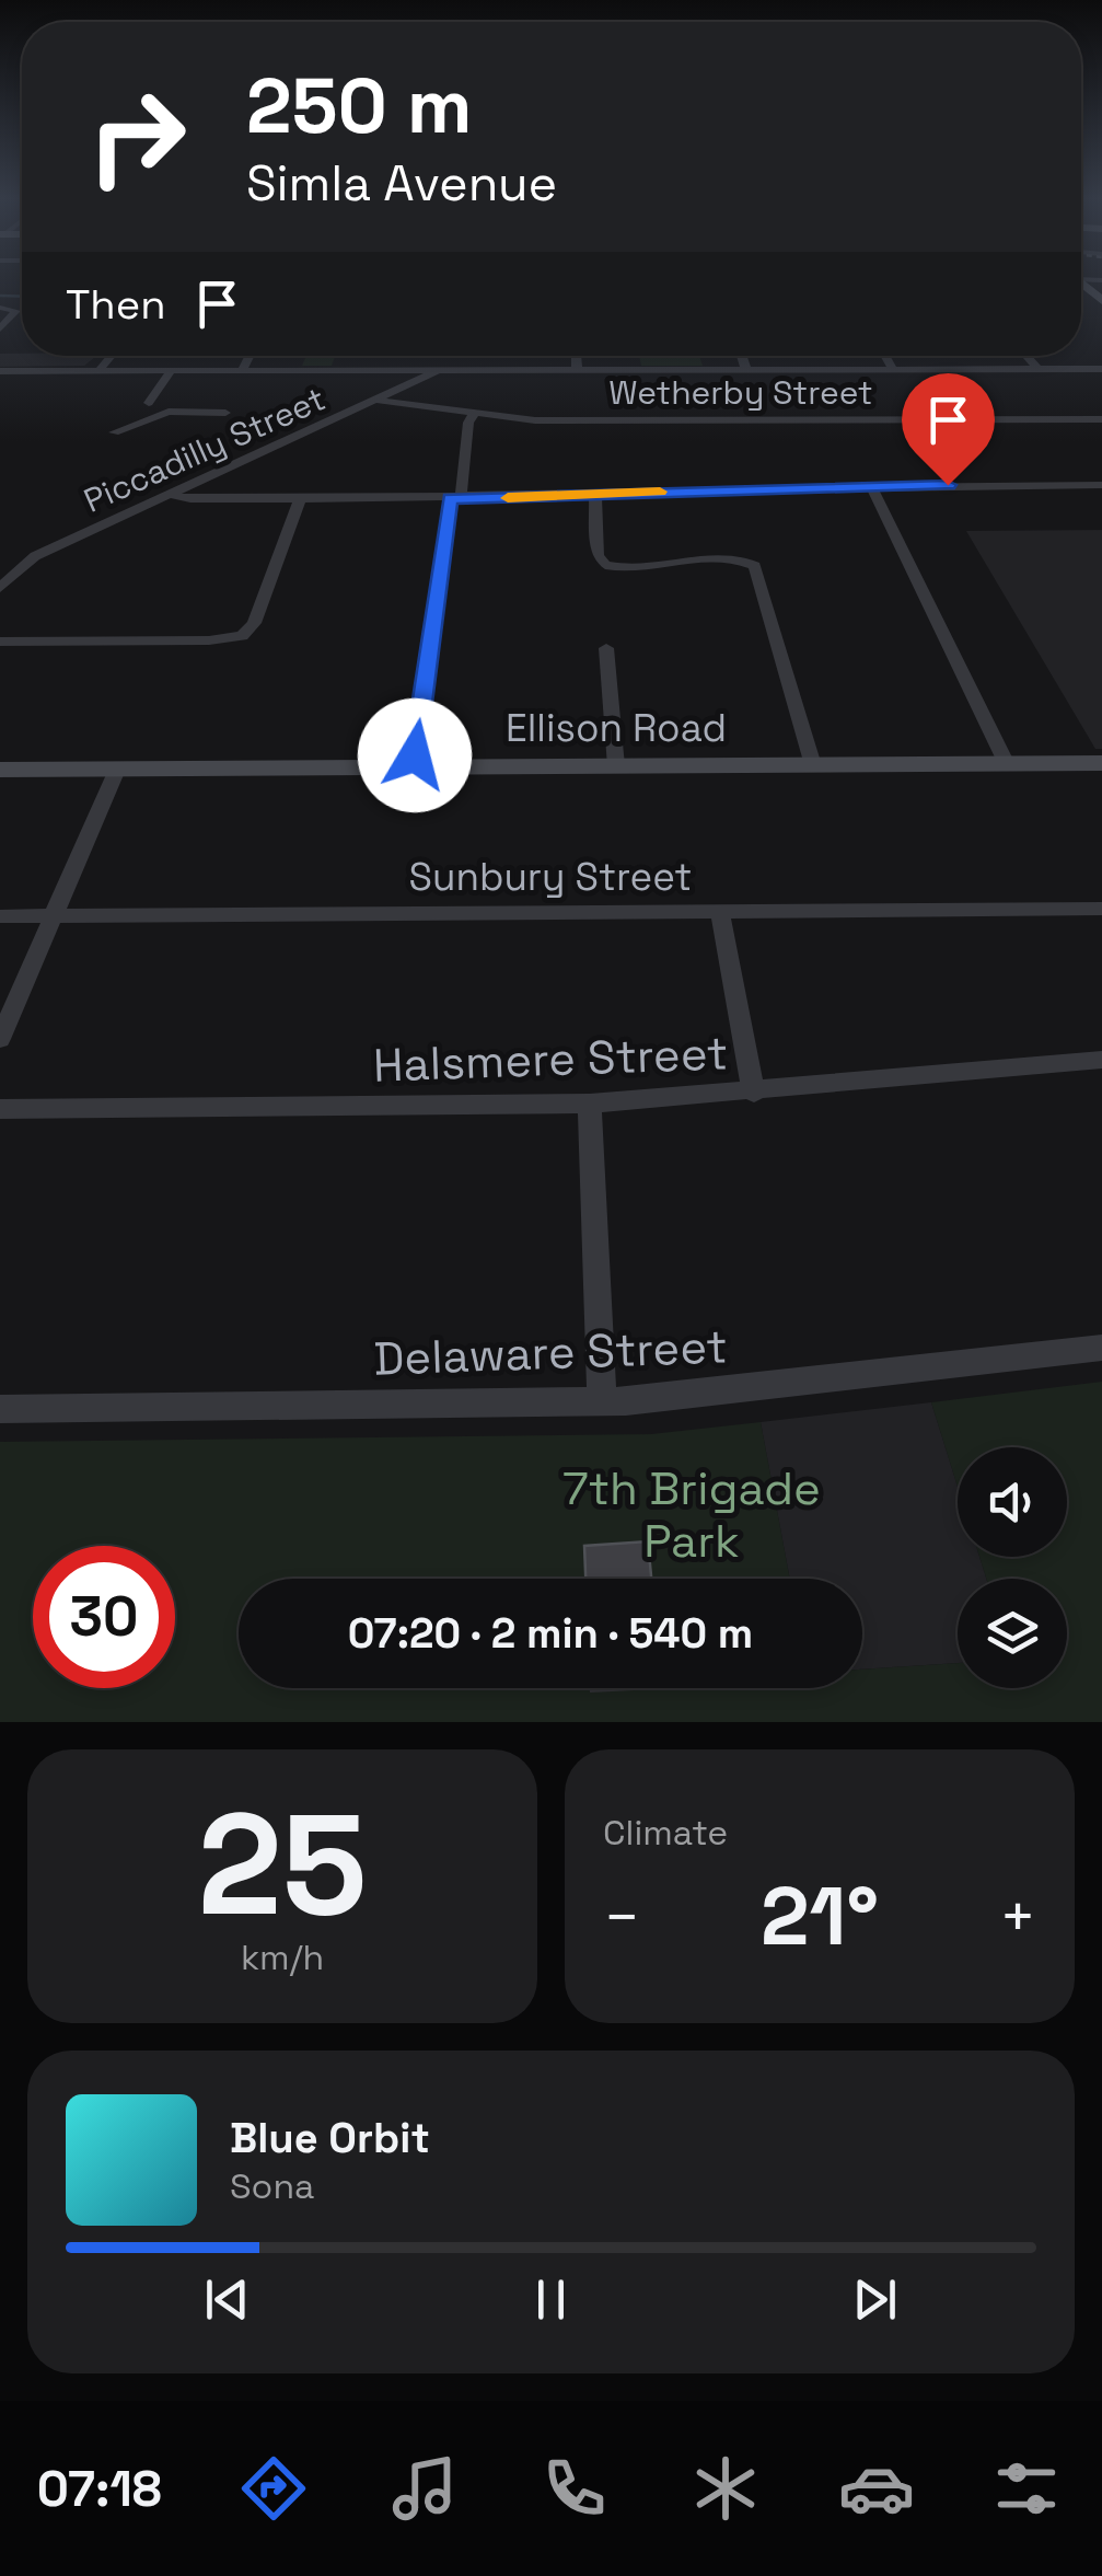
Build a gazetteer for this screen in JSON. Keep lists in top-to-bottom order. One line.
{"streets":{"street":["Wetherby Street","Piccadilly Street","Ellison Road","Sunbury Street","Halsmere Street","Delaware Street"]},"crossings":[["Wetherby Street","Piccadilly Street"]],"parks":["7th Brigade Park"],"page":{"turn":["250 m","Simla Avenue"],"then":"Then","limit":"30","trip":"07:20 · 2 min · 540 m","tile":[["25","km/h"],"Climate"],"heat":["−","21°","+"],"song":["Blue Orbit","Sona"],"tabs":"07:18"}}
